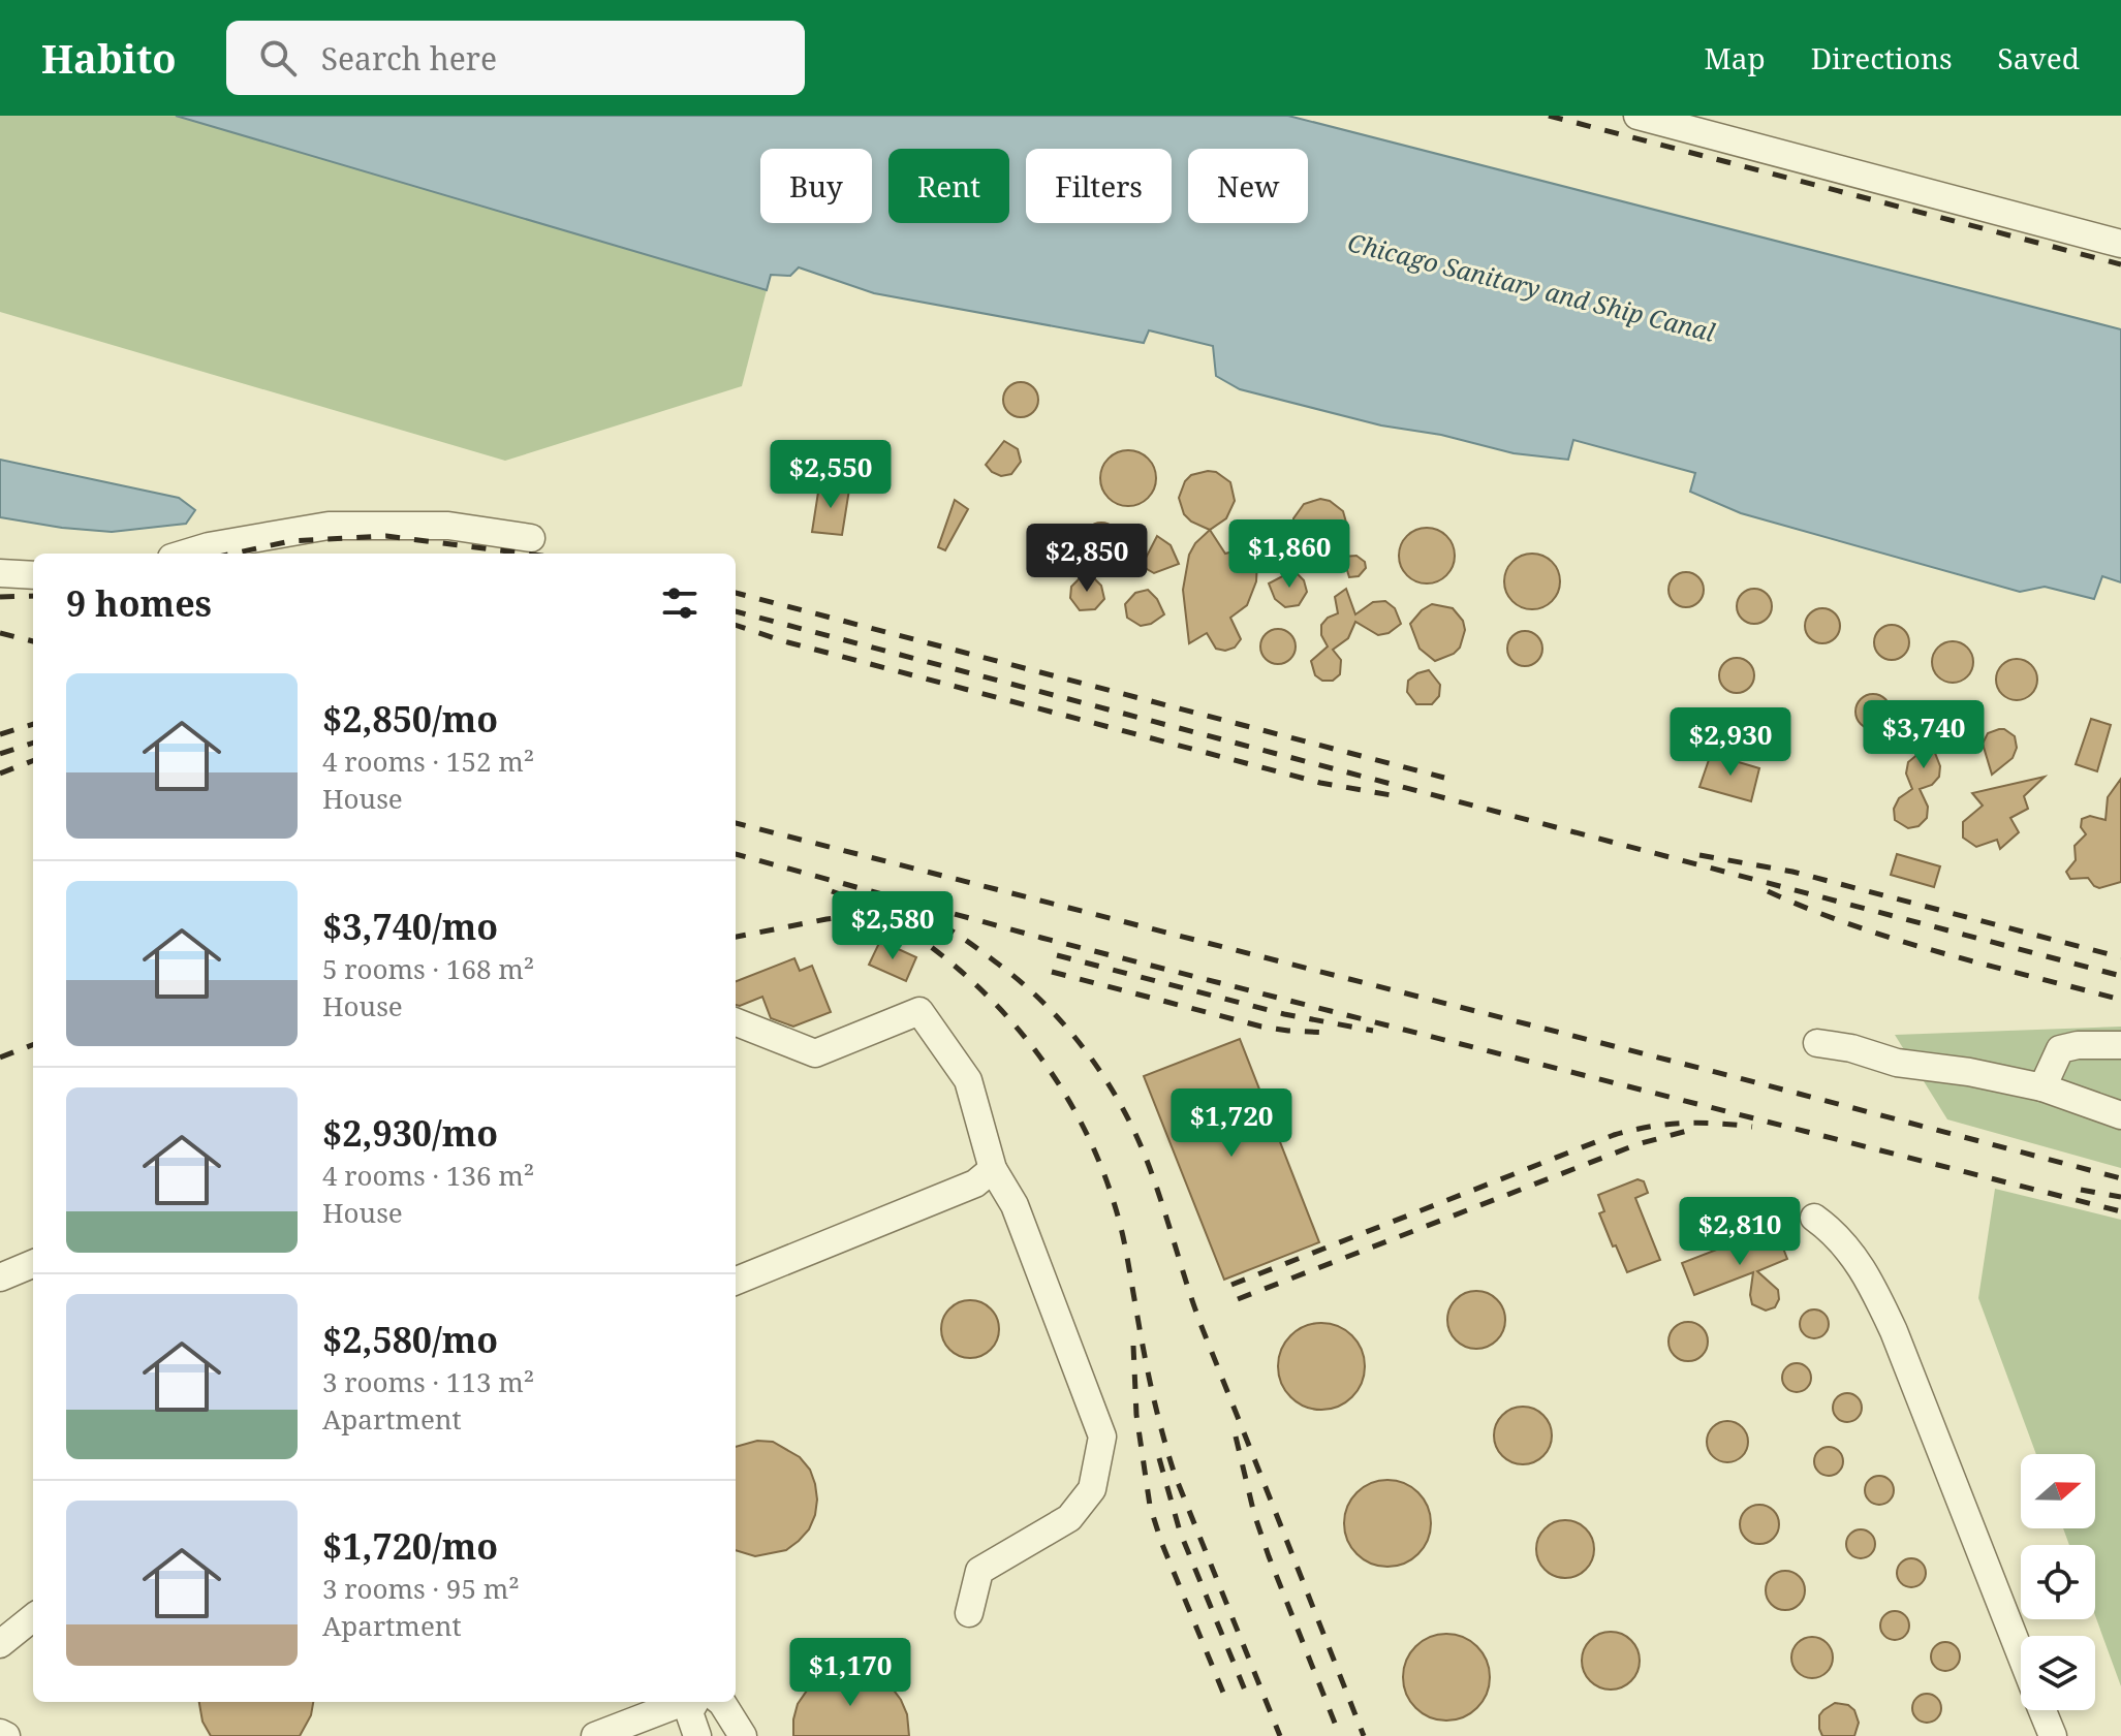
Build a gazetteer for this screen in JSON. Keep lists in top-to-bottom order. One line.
{"water":["Chicago Sanitary and Ship Canal"],"north":"right","page":{"header":"Habito","search":"Search here","nav":["Map","Directions","Saved"],"chip":["Buy","Rent","Filters","New"],"price":["$2,550","$1,860","$2,850","$3,740","$2,930","$2,580","$1,720","$2,810","$1,170"],"heading":"9 homes","list":[{"name":"$2,850/mo","note":"4 rooms · 152 m² · House"},{"name":"$3,740/mo","note":"5 rooms · 168 m² · House"},{"name":"$2,930/mo","note":"4 rooms · 136 m² · House"},{"name":"$2,580/mo","note":"3 rooms · 113 m² · Apartment"},{"name":"$1,720/mo","note":"3 rooms · 95 m² · Apartment"}]}}
